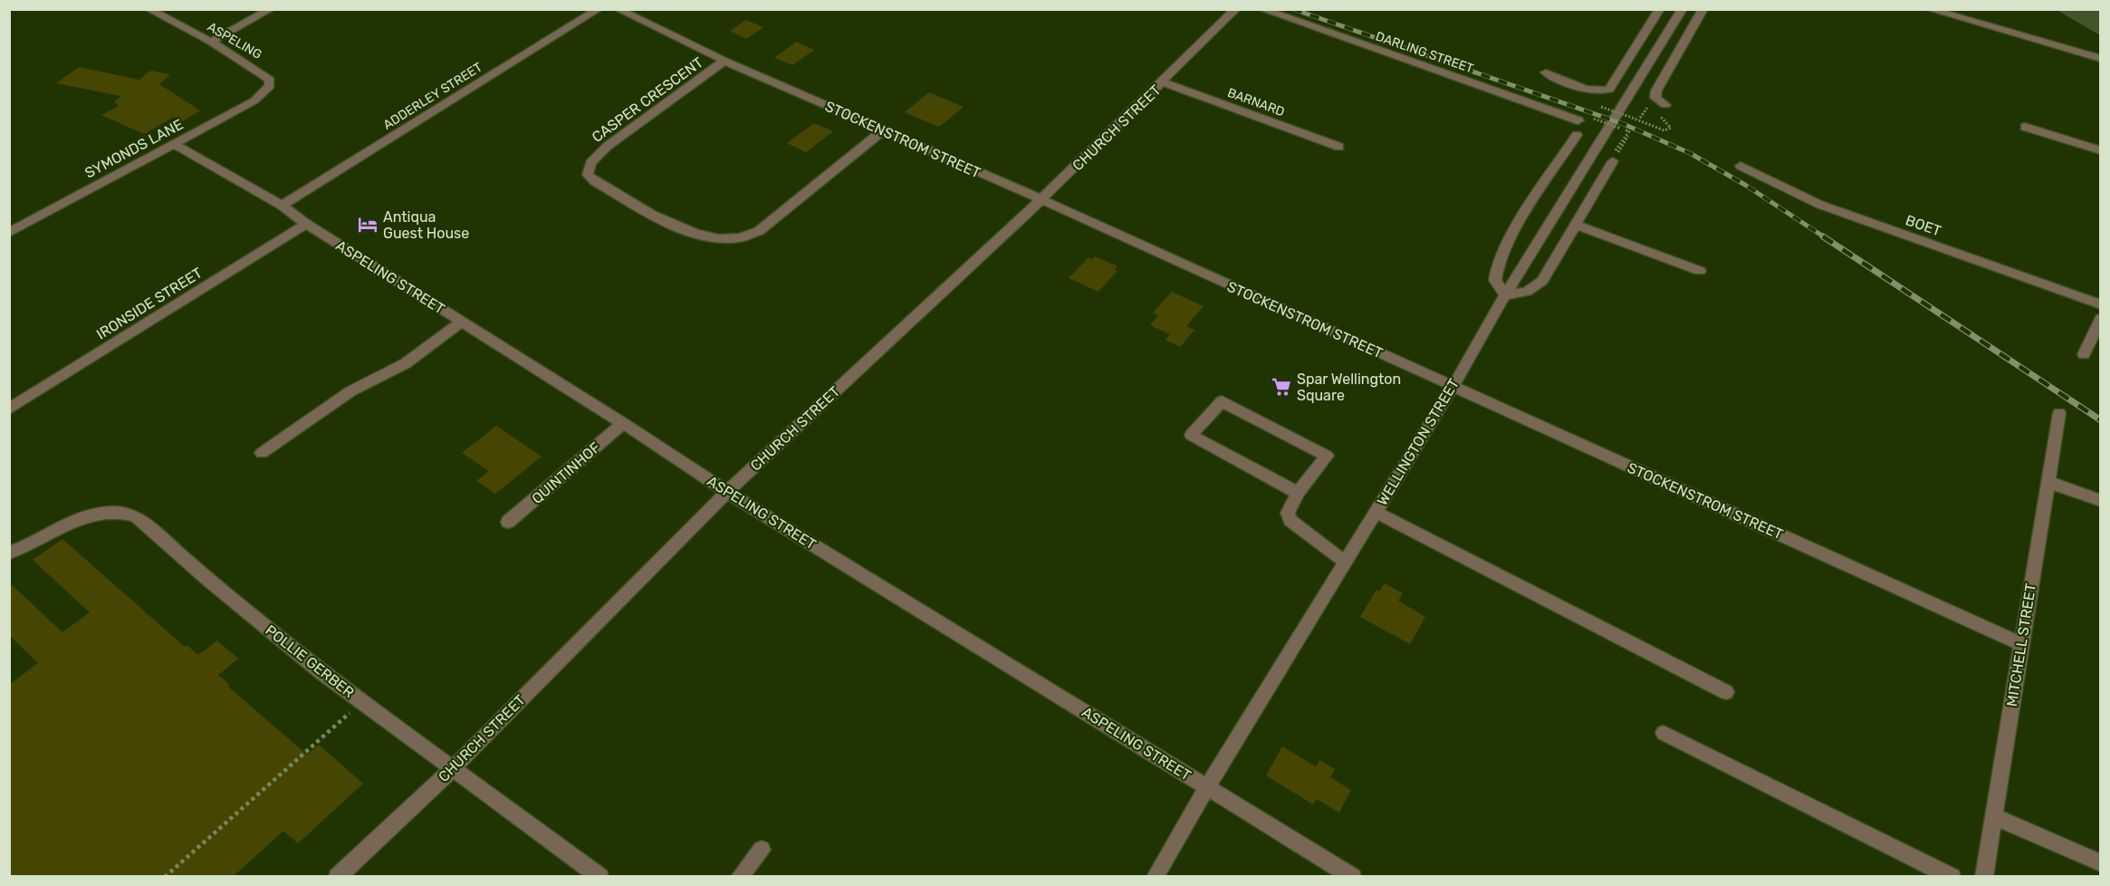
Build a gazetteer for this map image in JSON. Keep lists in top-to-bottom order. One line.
{"streets":{"street":["ASPELING","DARLING STREET","ADDERLEY STREET","CASPER CRESCENT","BARNARD","CHURCH STREET","STOCKENSTROM STREET","SYMONDS LANE","BOET","ASPELING STREET","IRONSIDE STREET","WELLINGTON STREET","QUINTINHOF","MITCHELL STREET","POLLIE GERBER"]},"crossings":[["ASPELING","SYMONDS LANE"],["ADDERLEY STREET","ASPELING STREET"],["CASPER CRESCENT","STOCKENSTROM STREET"],["BARNARD","CHURCH STREET"],["CHURCH STREET","STOCKENSTROM STREET"],["CHURCH STREET","ASPELING STREET"],["CHURCH STREET","POLLIE GERBER"],["STOCKENSTROM STREET","WELLINGTON STREET"],["STOCKENSTROM STREET","MITCHELL STREET"],["SYMONDS LANE","ASPELING STREET"],["ASPELING STREET","IRONSIDE STREET"],["ASPELING STREET","WELLINGTON STREET"],["ASPELING STREET","QUINTINHOF"]],"places":{"hotel":["Antiqua Guest House"],"supermarket":["Spar Wellington Square"]}}
